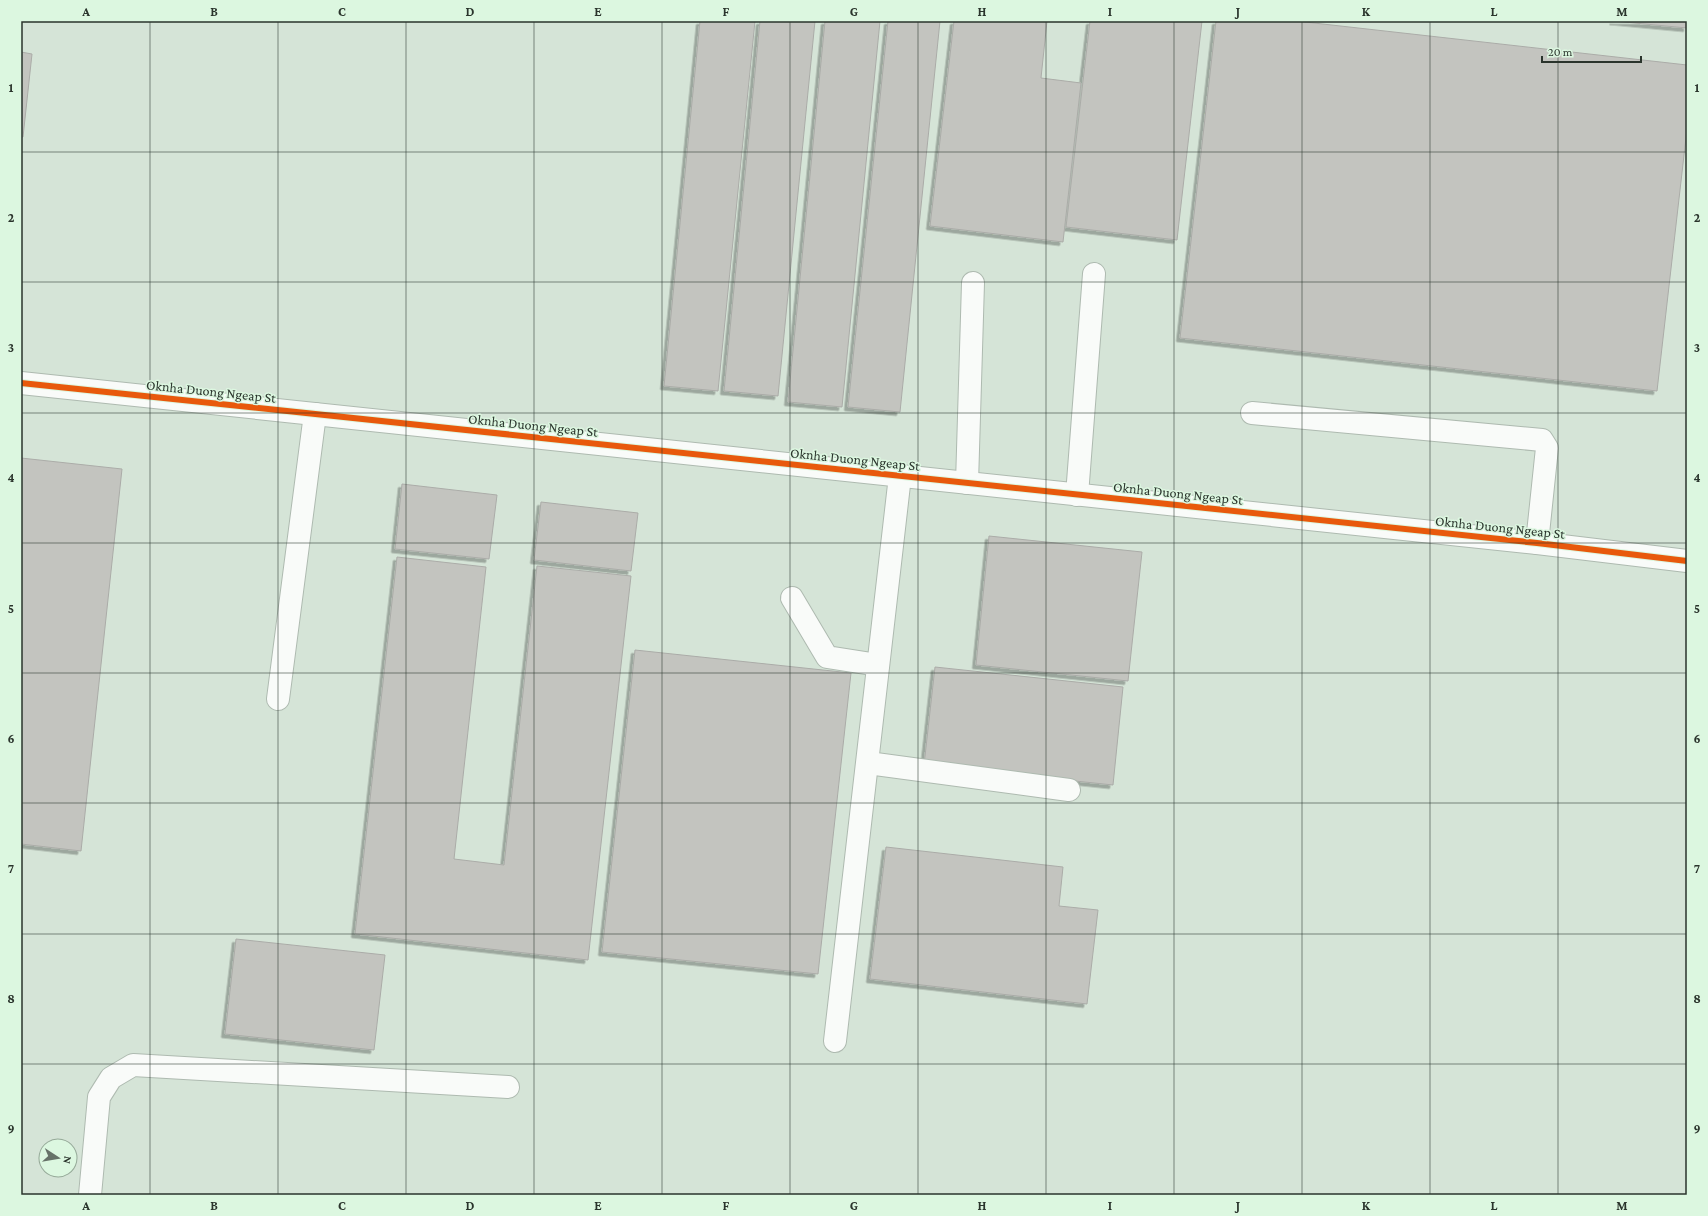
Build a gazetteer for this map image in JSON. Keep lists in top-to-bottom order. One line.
{"streets":{"street":["Oknha Duong Ngeap St"]},"scale_bar":"20 m","north":"right","grid":{"columns":["A","B","C","D","E","F","G","H","I","J","K","L","M"],"rows":["1","2","3","4","5","6","7","8","9"]}}
